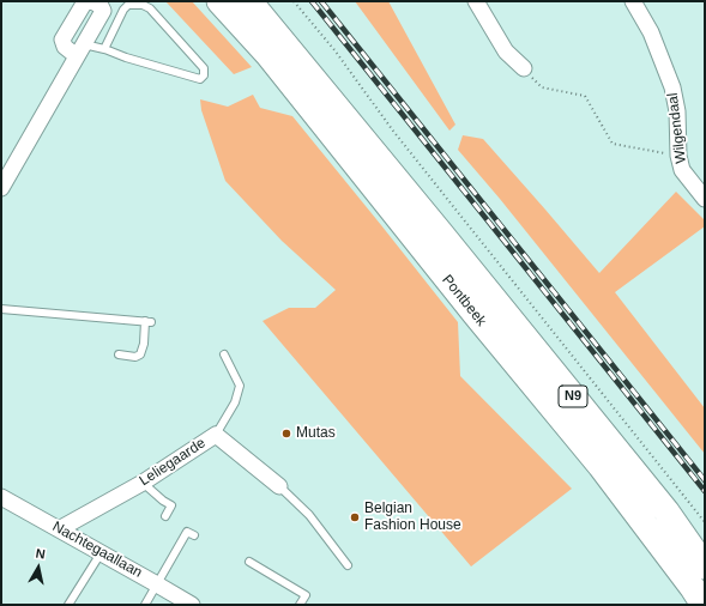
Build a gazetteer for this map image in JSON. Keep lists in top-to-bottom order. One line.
{"streets":{"highway":["Pontbeek","N9"],"street":["Wilgendaal","Leliegaarde","Nachtegaallaan"]},"crossings":[["Leliegaarde","Nachtegaallaan"]],"places":["Mutas","Belgian Fashion House"],"north":"top"}
